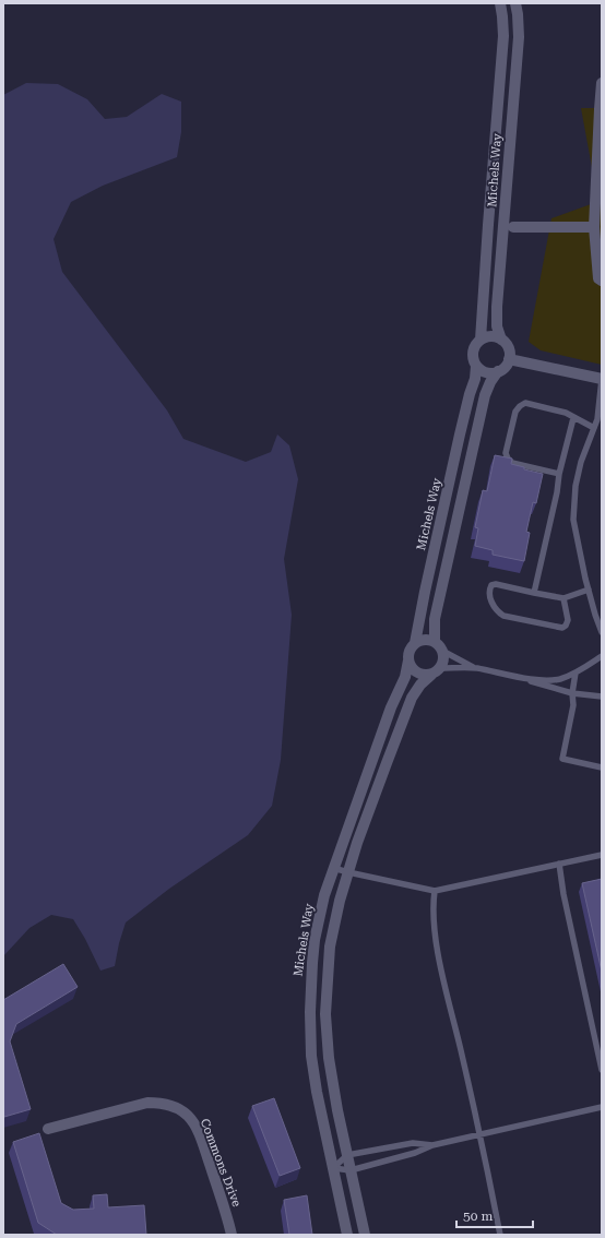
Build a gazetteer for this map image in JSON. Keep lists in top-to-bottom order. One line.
{"streets":{"street":["Michels Way","Commons Drive"]},"scale_bar":"50 m"}
